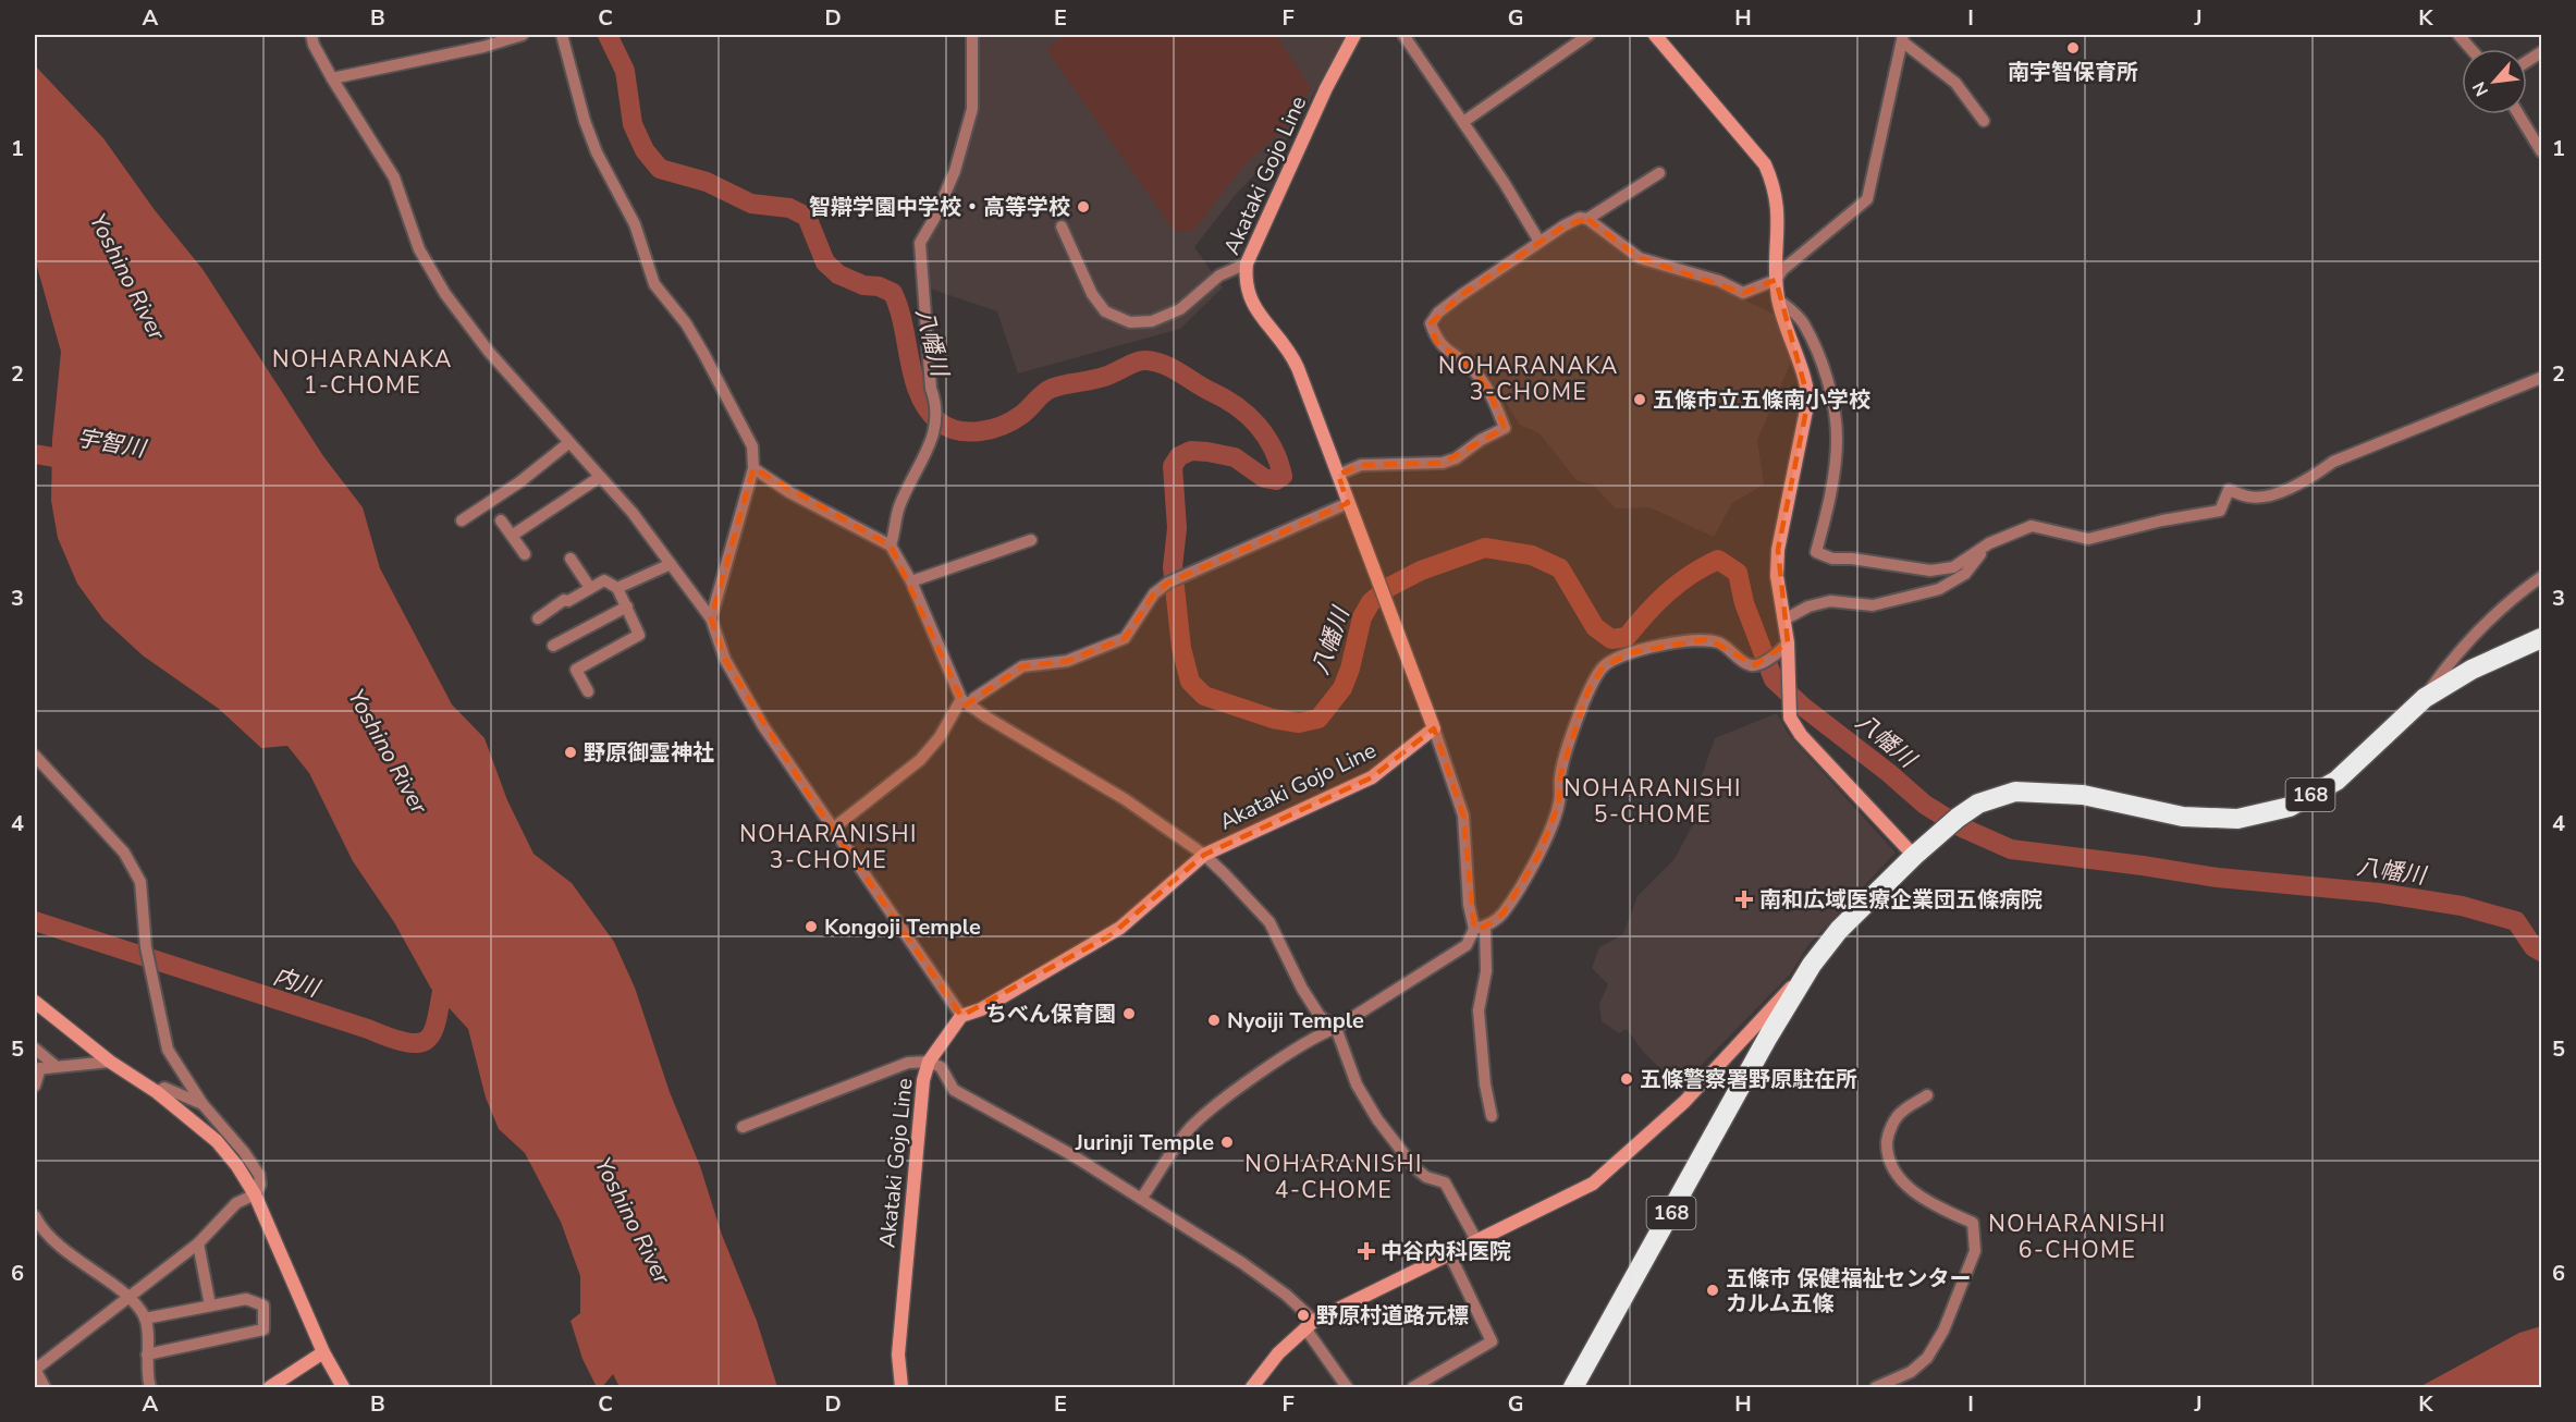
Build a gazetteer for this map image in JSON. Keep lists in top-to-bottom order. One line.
{"streets":{"highway":["168"],"street":["Akataki Gojo Line"]},"districts":["NOHARANAKA 1-CHOME","NOHARANAKA 3-CHOME","NOHARANISHI 5-CHOME","NOHARANISHI 3-CHOME","NOHARANISHI 4-CHOME","NOHARANISHI 6-CHOME"],"water":["Yoshino River","八幡川","宇智川","内川"],"places":{"other":["南宇智保育所","智辯学園中学校・高等学校","五條市立五條南小学校","野原御霊神社","Kongoji Temple","ちべん保育園","Nyoiji Temple","五條警察署野原駐在所","Jurinji Temple","五條市 保健福祉センター カルム五條","野原村道路元標"],"health":["南和広域医療企業団五條病院","中谷内科医院"]},"north":"bottom left","grid":{"columns":["A","B","C","D","E","F","G","H","I","J","K"],"rows":["1","2","3","4","5","6"]}}
